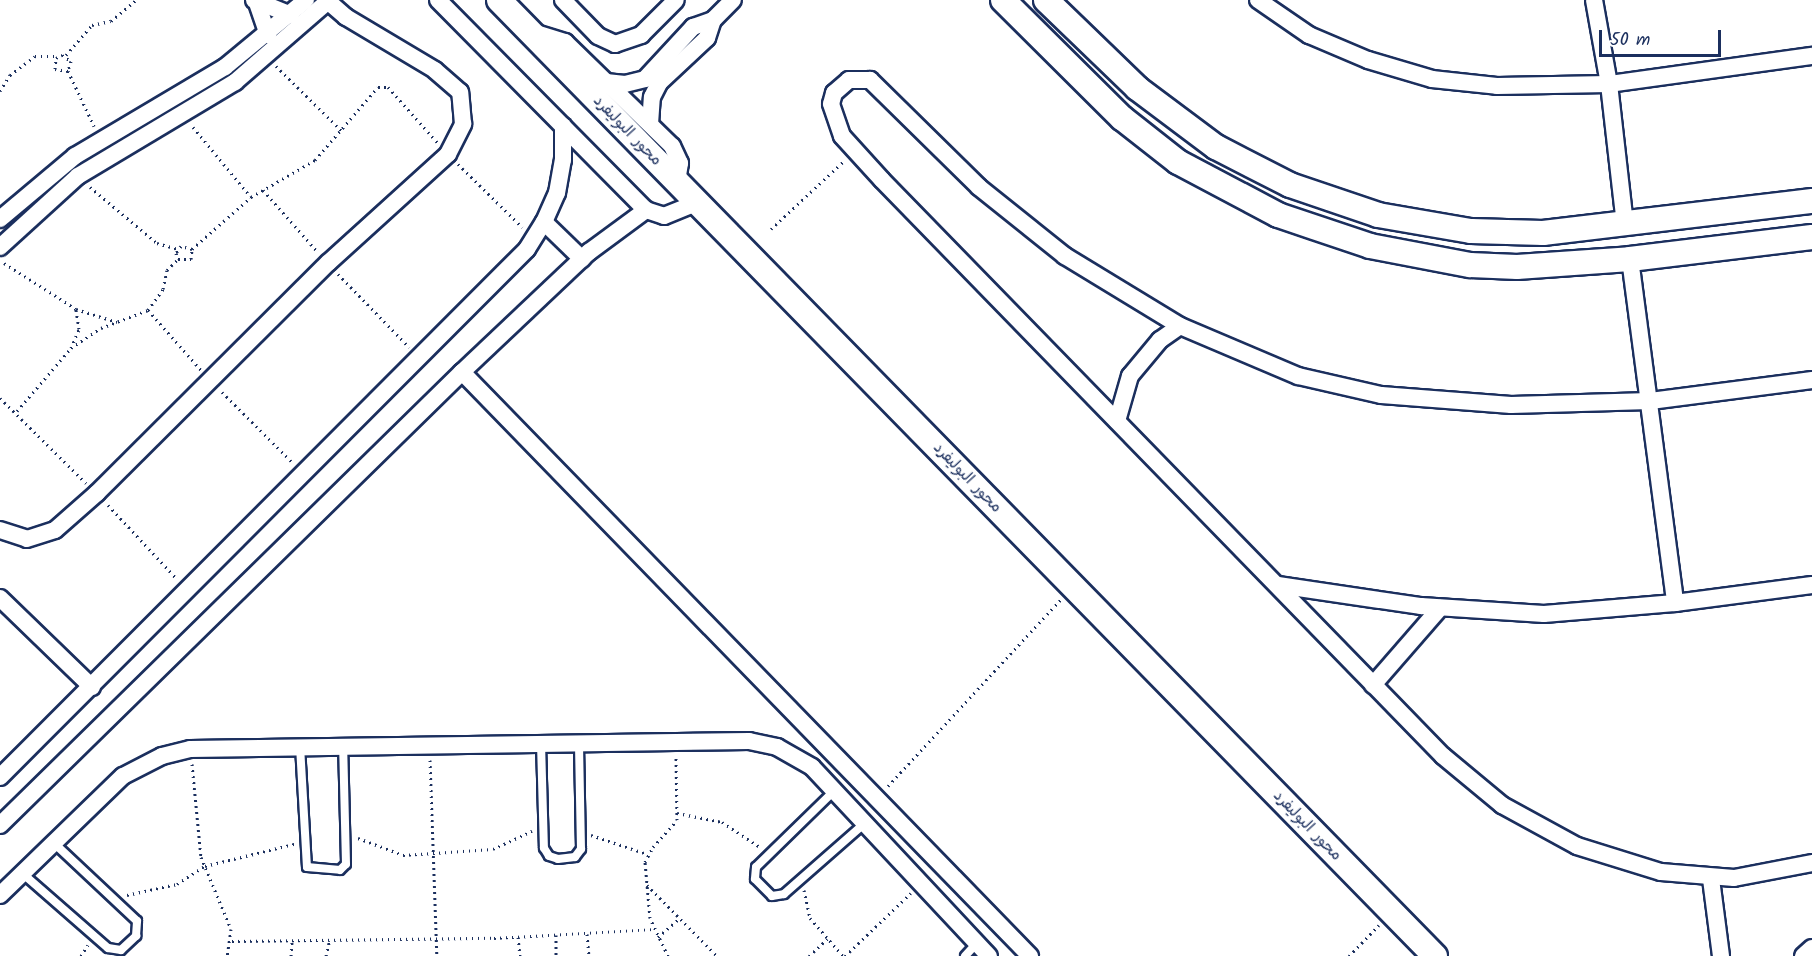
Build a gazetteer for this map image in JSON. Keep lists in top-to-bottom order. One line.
{"streets":{"street":["محور البوليفرد"]},"scale_bar":"50 m"}
